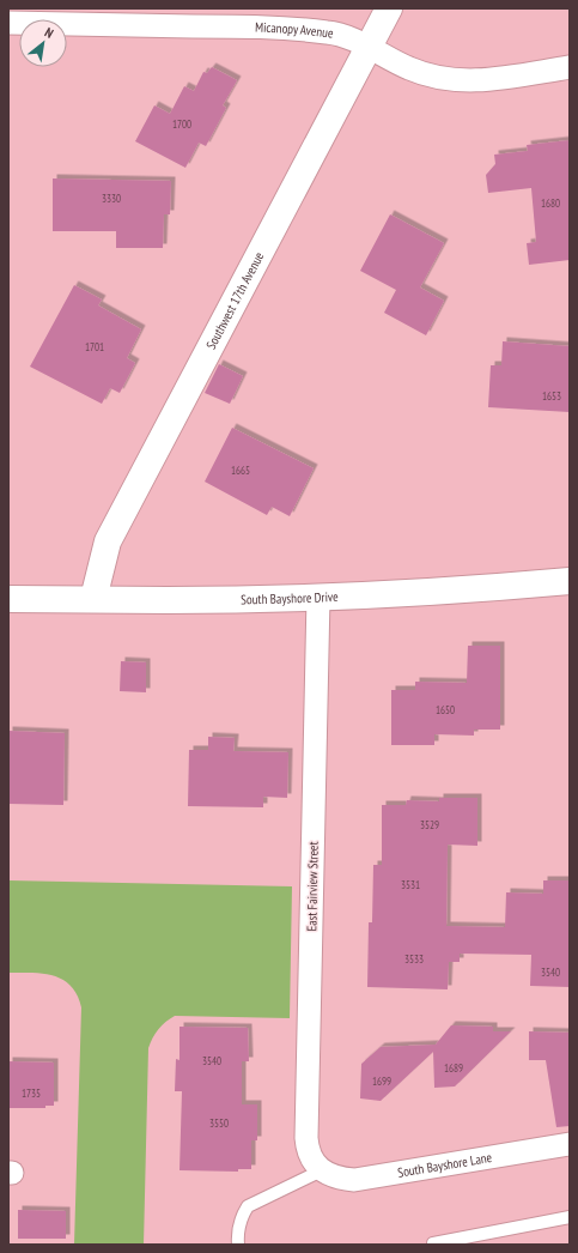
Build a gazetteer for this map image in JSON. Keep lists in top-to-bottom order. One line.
{"streets":{"main road":["Southwest 17th Avenue","South Bayshore Drive"],"street":["Micanopy Avenue","East Fairview Street","South Bayshore Lane"]},"crossings":[["Micanopy Avenue","Southwest 17th Avenue"],["Southwest 17th Avenue","South Bayshore Drive"],["South Bayshore Drive","East Fairview Street"],["East Fairview Street","South Bayshore Lane"]],"house_numbers":["1700","3330","1680","1701","1653","1665","1650","3529","3531","3533","3540","3540","1689","1699","1735","3550"],"north":"top right"}
